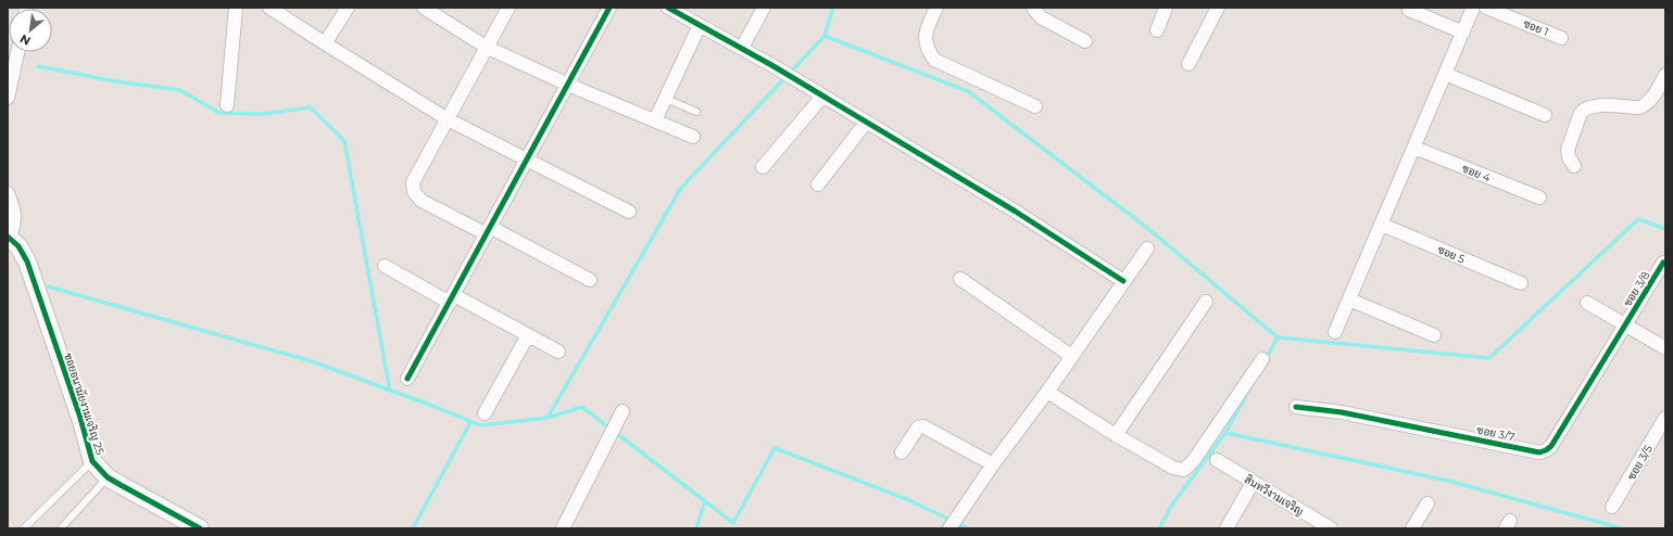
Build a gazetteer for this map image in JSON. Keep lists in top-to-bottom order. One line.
{"streets":{"street":["ซอย 1","ซอย 4","ซอย 5","ซอย 3/8","ซอยอนามัยงามเจริญ 25","ซอย 3/7","ซอย 3/5","สินทวีงามเจริญ"]},"crossings":[["ซอย 3/8","ซอย 3/7"]],"north":"bottom left"}
